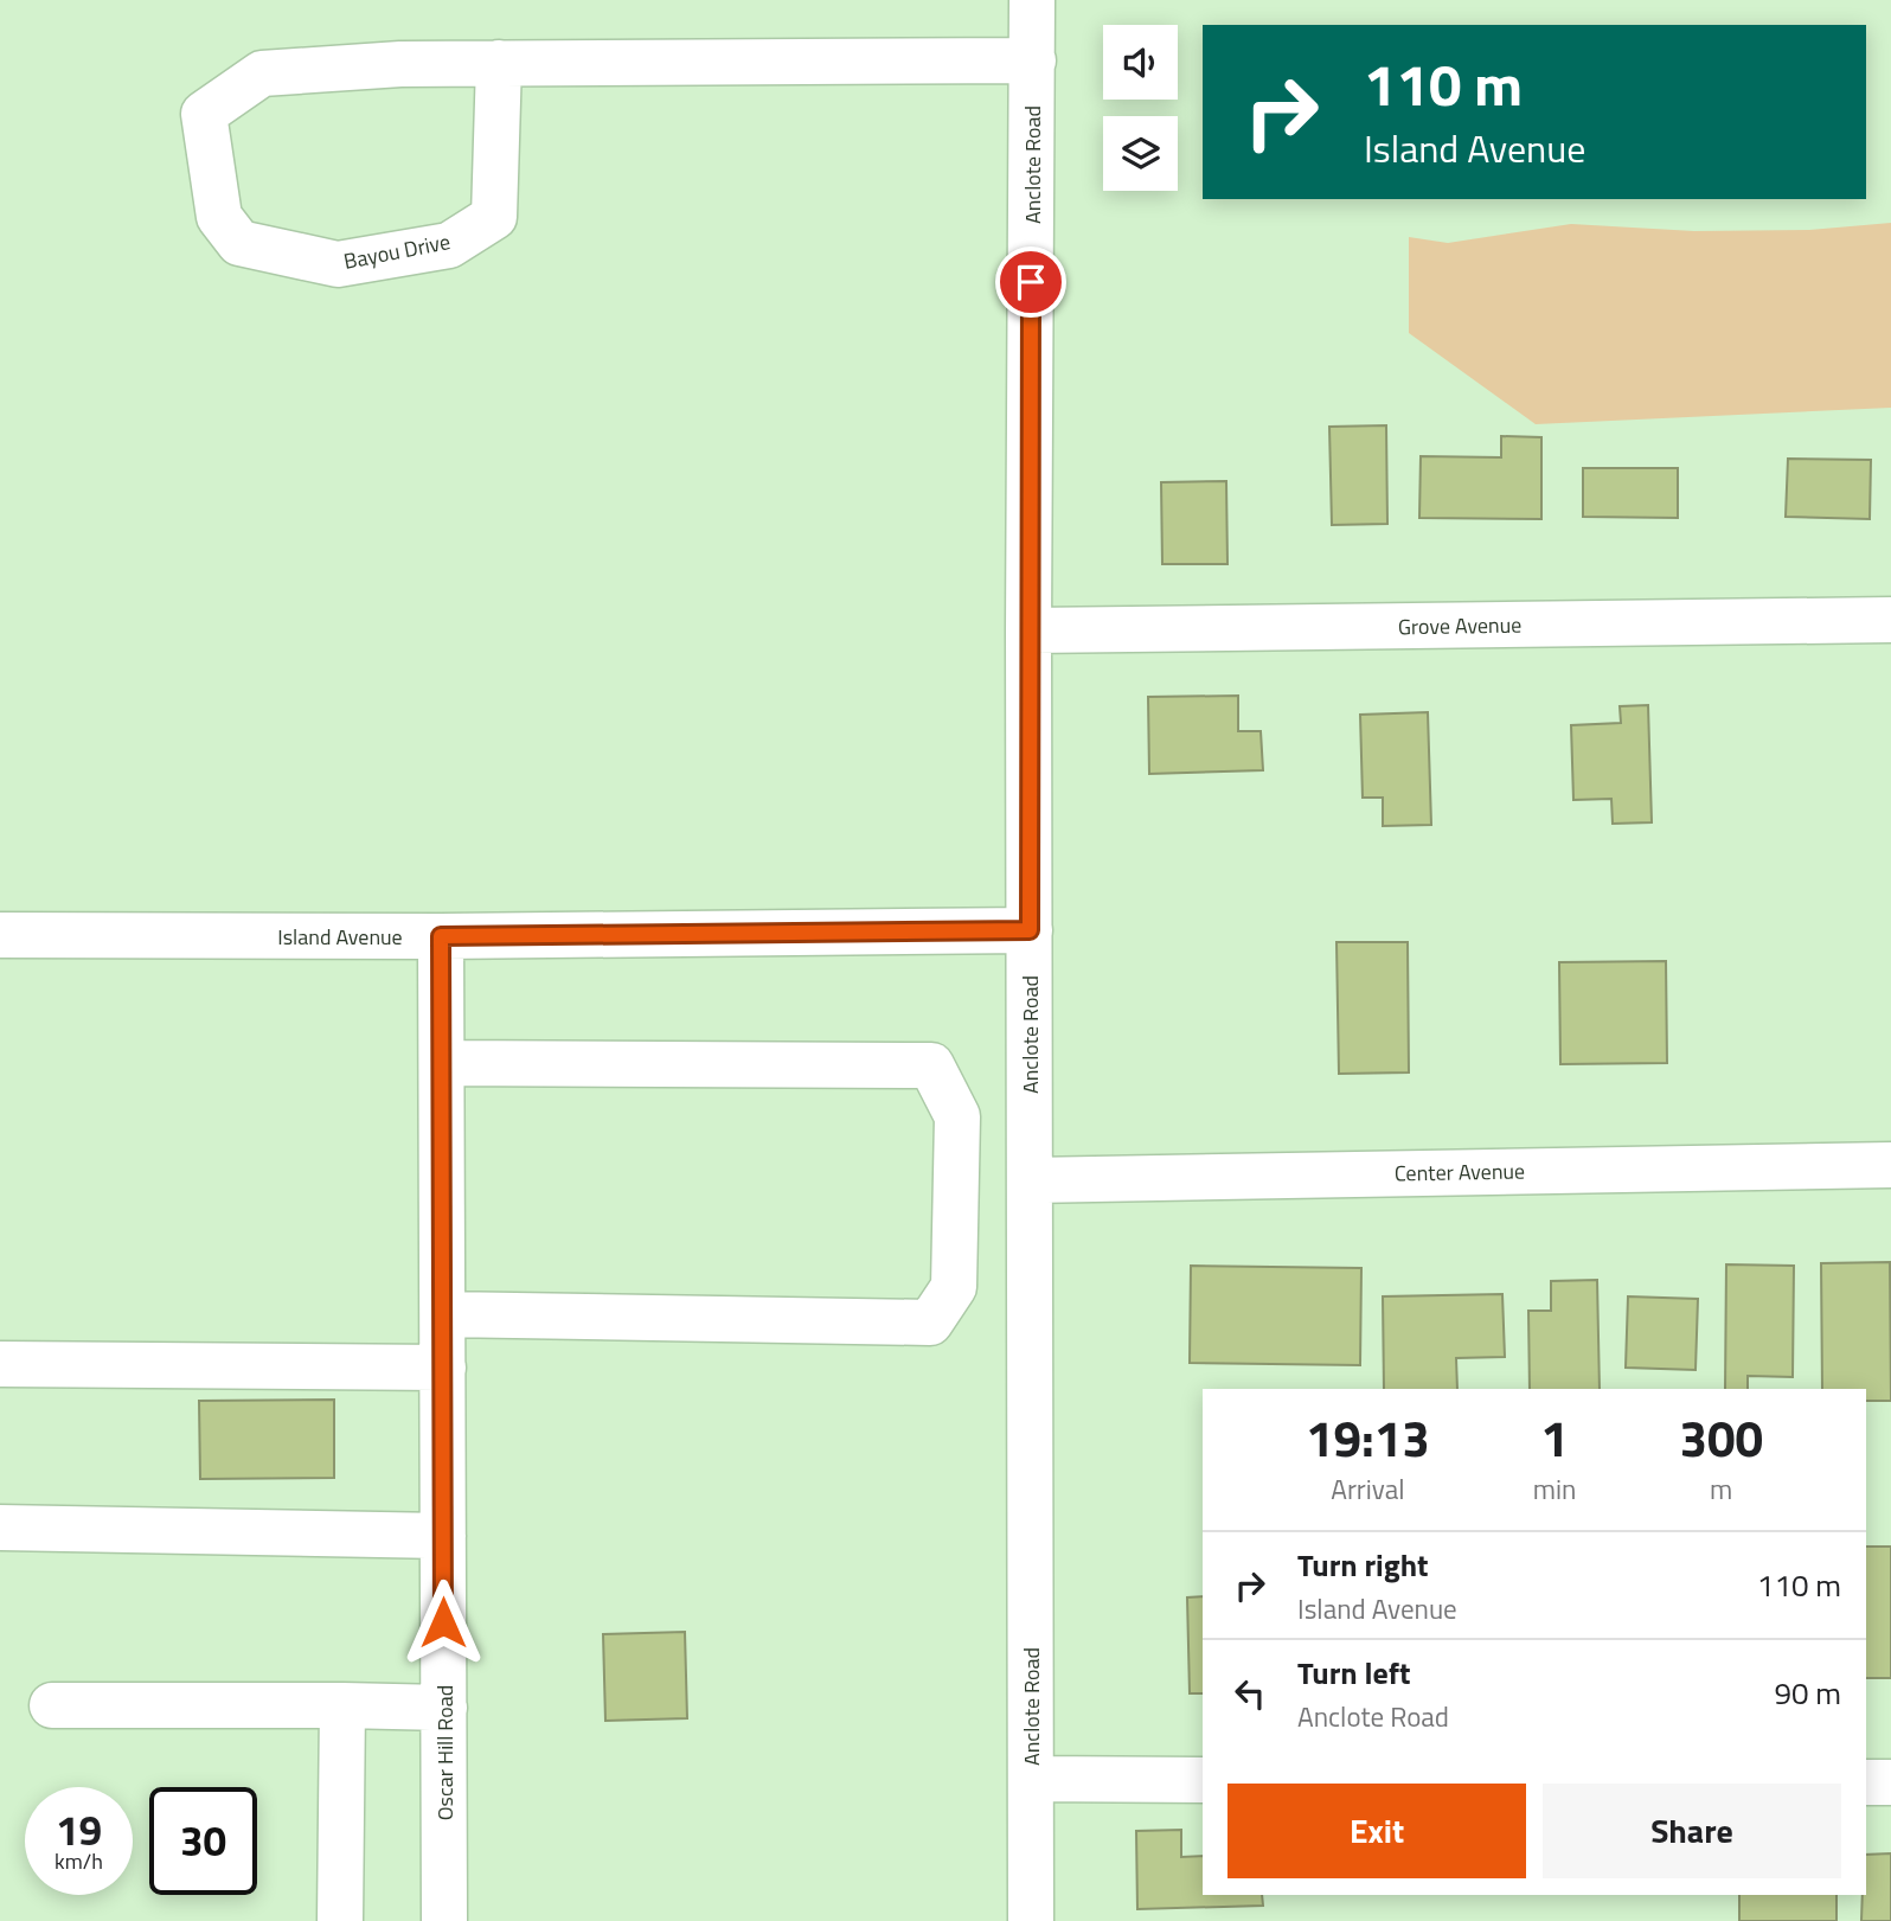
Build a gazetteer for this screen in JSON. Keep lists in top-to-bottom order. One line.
{"streets":{"street":["Anclote Road","Bayou Drive","Grove Avenue","Island Avenue","Center Avenue","Oscar Hill Road"]},"crossings":[["Anclote Road","Bayou Drive"],["Anclote Road","Grove Avenue"],["Anclote Road","Island Avenue"],["Anclote Road","Center Avenue"],["Island Avenue","Oscar Hill Road"]],"page":{"turn":["110 m","Island Avenue"],"eta":["19:13","Arrival","1","min","300","m"],"list":[{"name":"Turn right","note":"Island Avenue","value":"110 m"},{"name":"Turn left","note":"Anclote Road","value":"90 m"}],"buttons":["Exit","Share"],"speed":"19 km/h","limit":"30"}}
